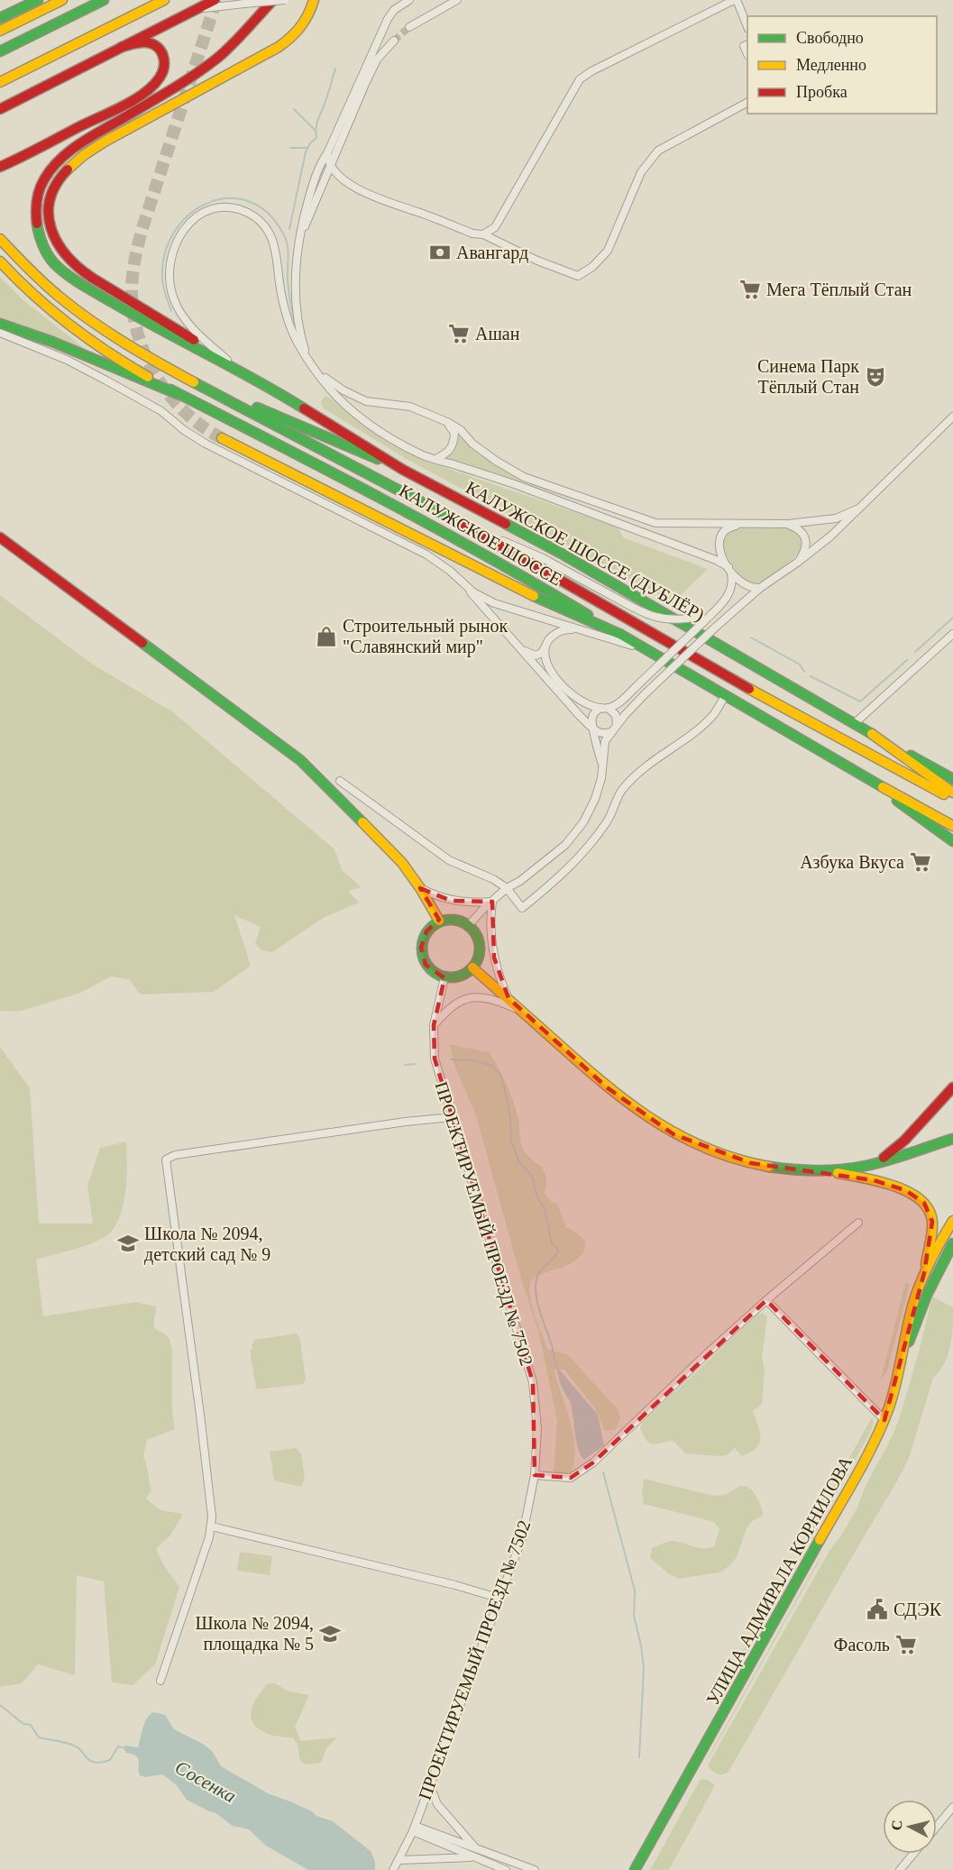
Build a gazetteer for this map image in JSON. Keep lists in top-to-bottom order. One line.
{"streets":{"main road":["КАЛУЖСКОЕ ШОССЕ","КАЛУЖСКОЕ ШОССЕ (ДУБЛЁР)","УЛИЦА АДМИРАЛА КОРНИЛОВА"],"street":["ПРОЕКТИРУЕМЫЙ ПРОЕЗД № 7502"]},"crossings":[["КАЛУЖСКОЕ ШОССЕ","КАЛУЖСКОЕ ШОССЕ (ДУБЛЁР)"]],"water":["Сосенка"],"places":{"bank":["Авангард"],"supermarket":["Мега Тёплый Cтан","Ашан","Азбука Вкуса","Фасоль"],"theatre":["Синема Парк Тёплый Стан"],"shop":["Строительный рынок \"Славянский мир\""],"school or university":["Школа № 2094, детский сад № 9","Школа № 2094, площадка № 5"],"public building":["СДЭК"]},"legend":["Свободно","Медленно","Пробка"],"north":"left"}
